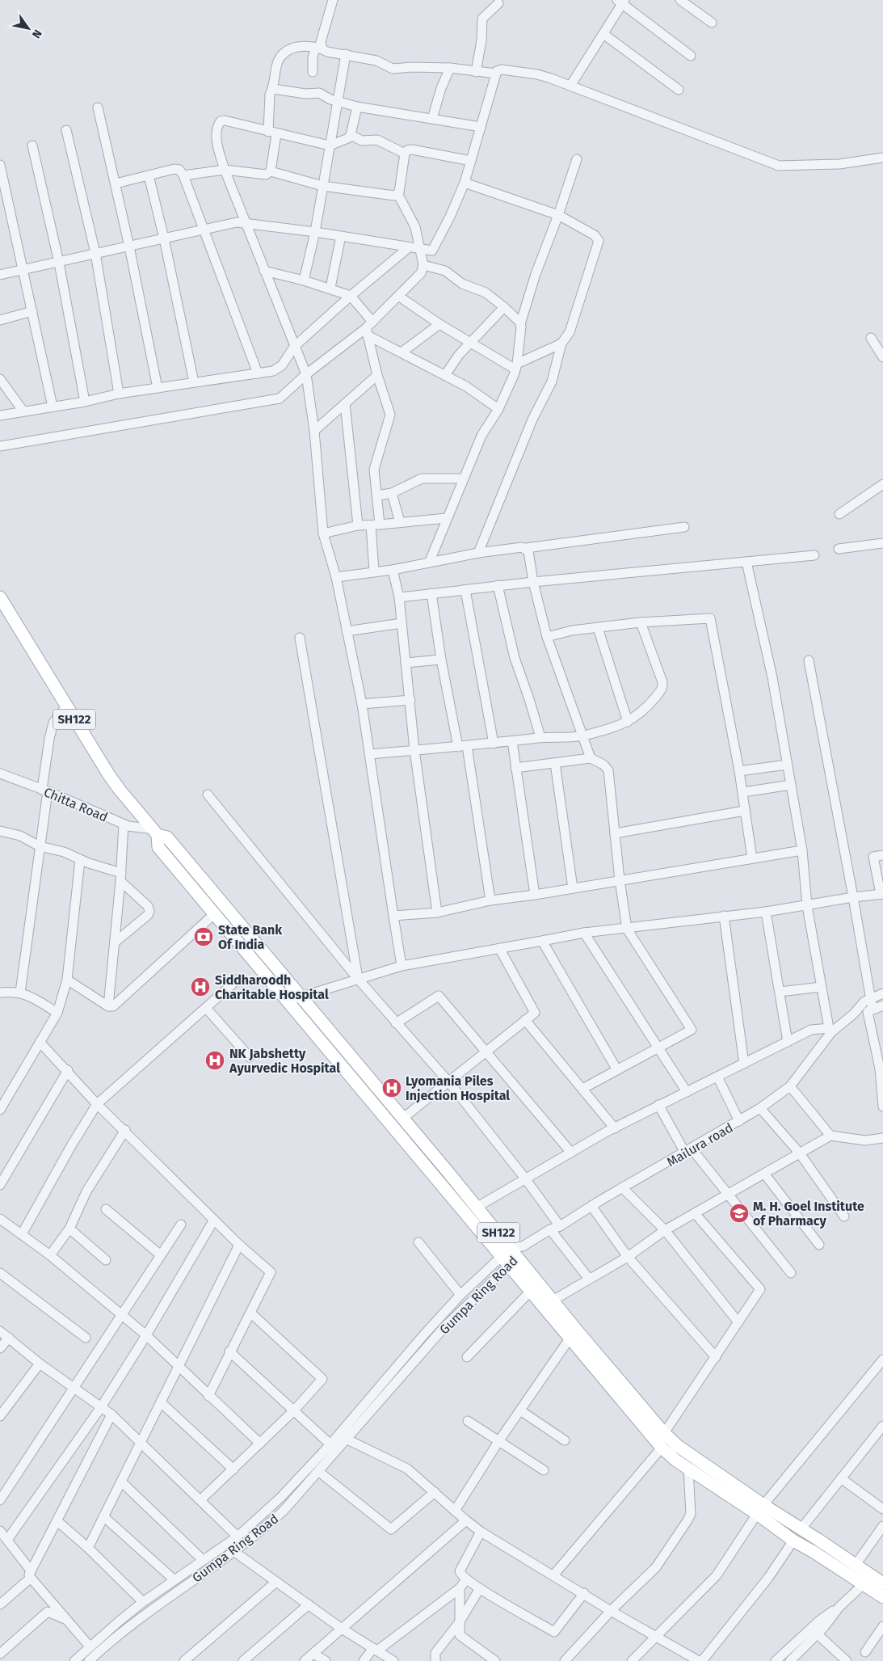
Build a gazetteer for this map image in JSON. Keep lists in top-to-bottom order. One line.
{"streets":{"main road":["SH122"],"street":["Chitta Road","Mailura road","Gumpa Ring Road"]},"crossings":[["SH122","Chitta Road"],["SH122","Mailura road"],["SH122","Gumpa Ring Road"],["Mailura road","Gumpa Ring Road"]],"places":{"bank":["State Bank Of India"],"hospital":["Siddharoodh Charitable Hospital","NK Jabshetty Ayurvedic Hospital","Lyomania Piles Injection Hospital"],"school or university":["M. H. Goel Institute of Pharmacy"]},"north":"bottom right"}
